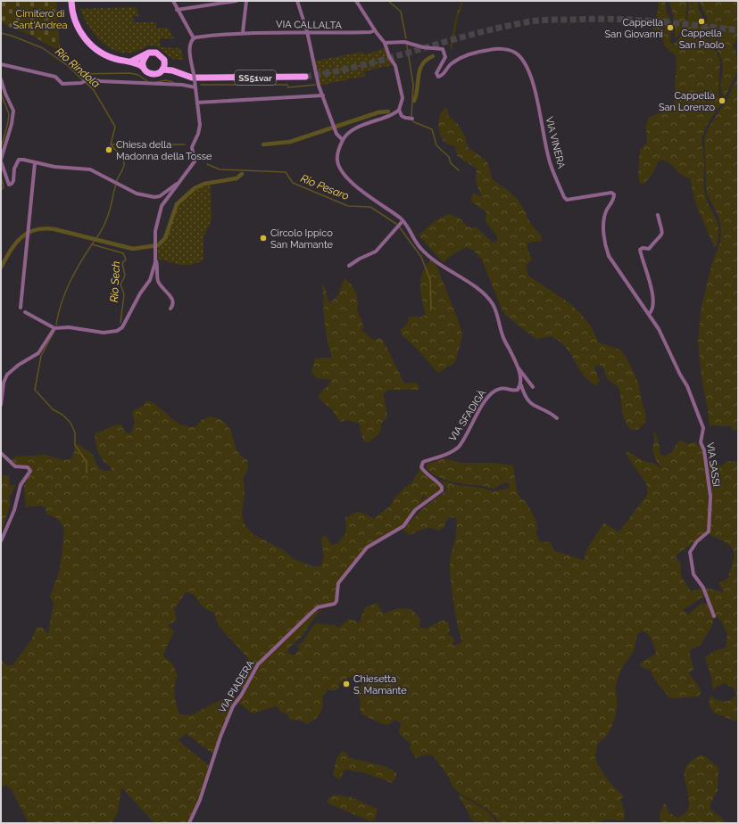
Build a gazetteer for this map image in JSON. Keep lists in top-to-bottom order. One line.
{"streets":{"main road":["SS51var"],"street":["VIA CALLALTA","VIA VINERA","VIA SFADIGÀ","VIA SASSI","VIA PIADERA"]},"crossings":[["VIA VINERA","VIA SASSI"],["VIA SFADIGÀ","VIA PIADERA"]],"water":["Rio Rindola","Rio Pesaro","Rio Sech"],"parks":["Cimitero di Sant'Andrea"],"places":["Cappella San Paolo","Cappella San Giovanni","Cappella San Lorenzo","Chiesa della Madonna della Tosse","Circolo Ippico San Mamante","Chiesetta S. Mamante"]}
